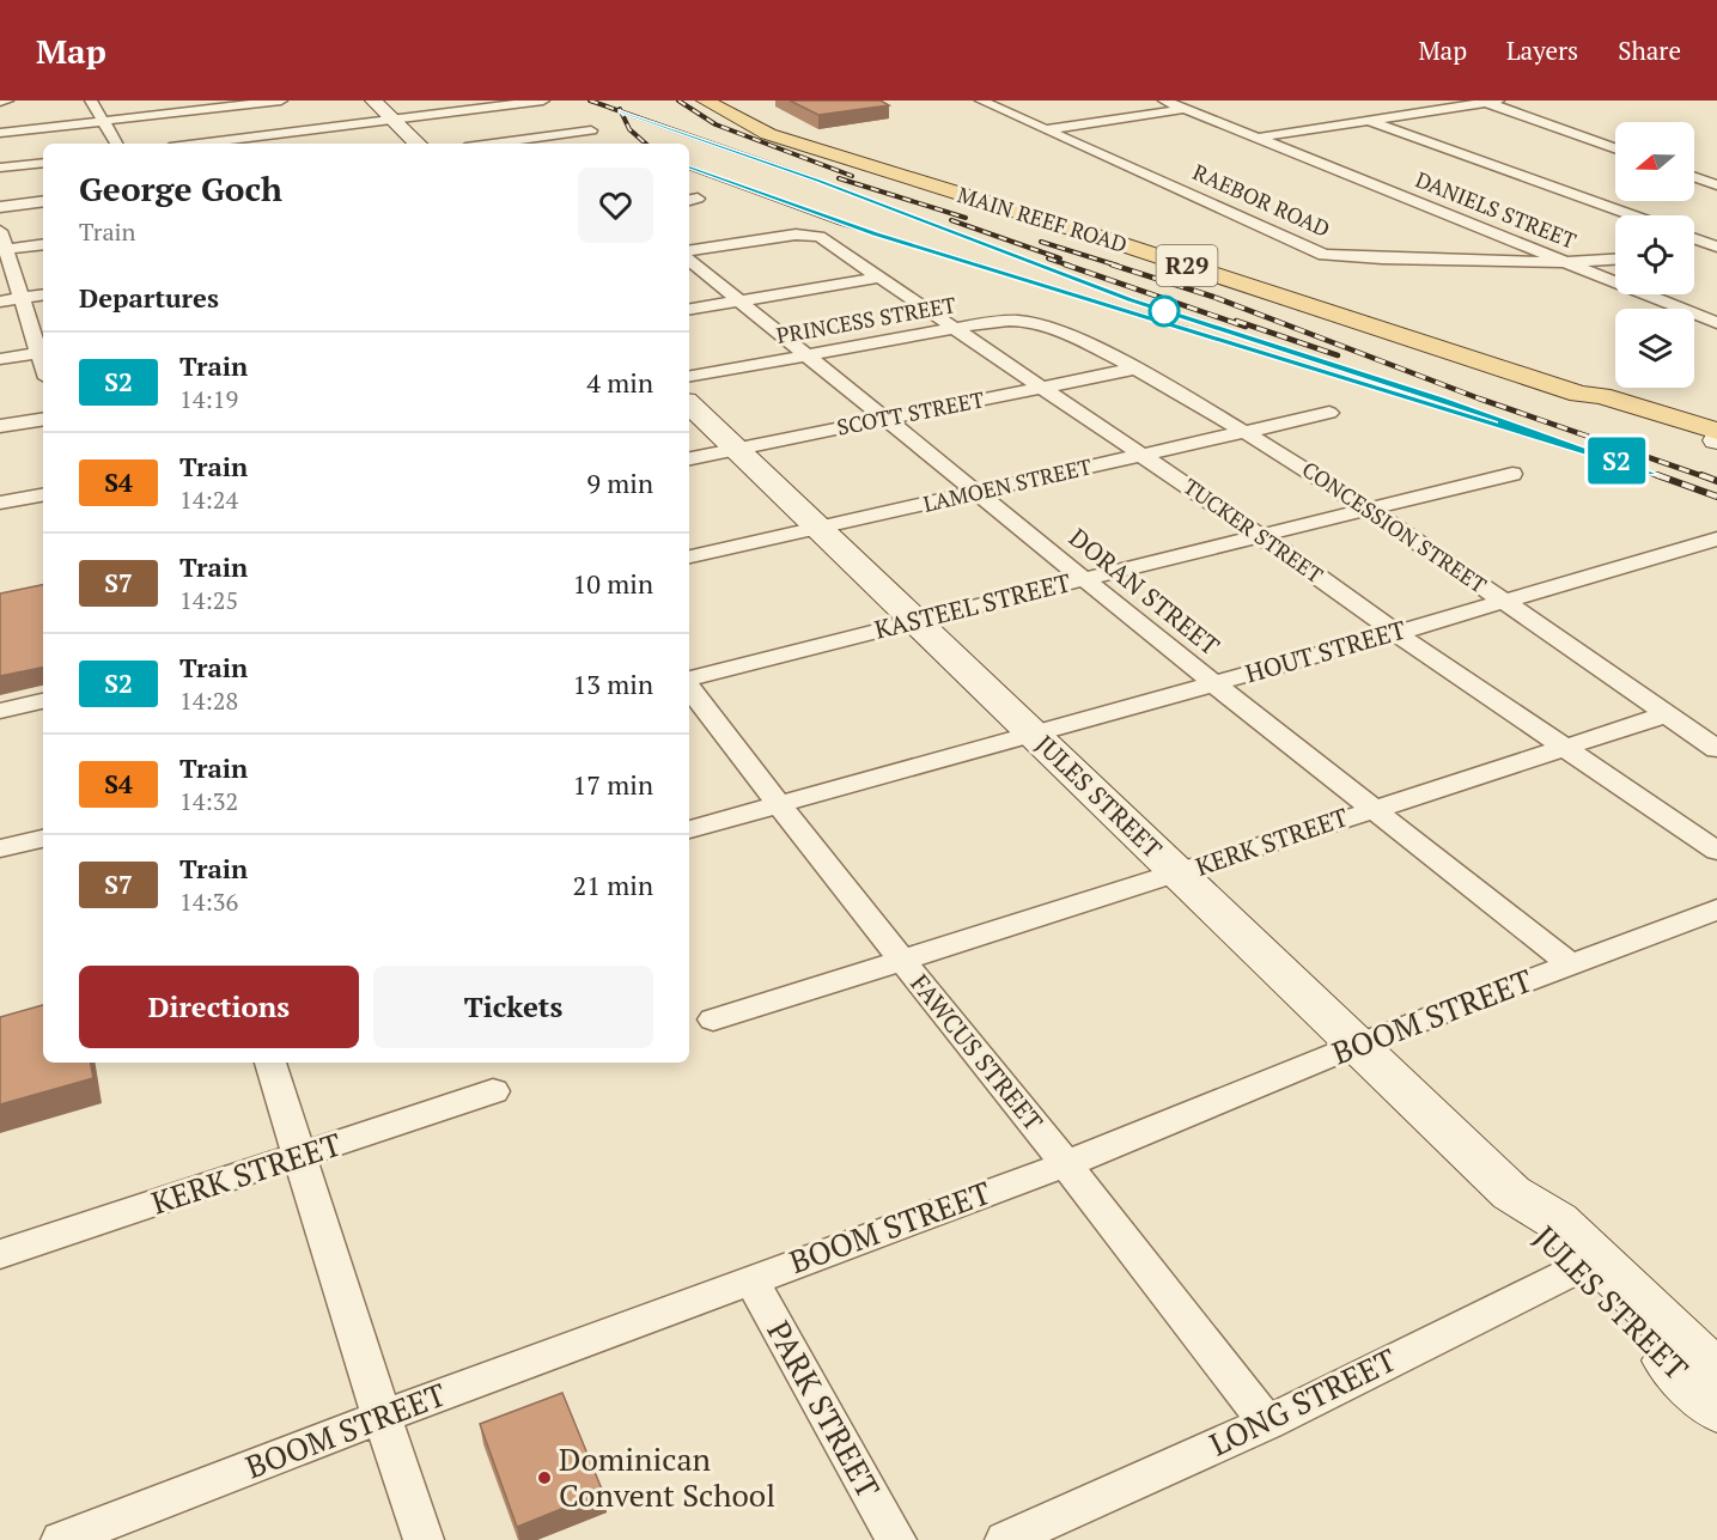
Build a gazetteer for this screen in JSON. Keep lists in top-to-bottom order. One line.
{"streets":{"main road":["MAIN REEF ROAD","R29","JULES STREET"],"street":["RAEBOR ROAD","DANIELS STREET","PRINCESS STREET","SCOTT STREET","LAMOEN STREET","CONCESSION STREET","TUCKER STREET","DORAN STREET","KASTEEL STREET","HOUT STREET","KERK STREET","BOOM STREET","FAWCUS STREET","LONG STREET","PARK STREET"]},"crossings":[["RAEBOR ROAD","DANIELS STREET"],["PRINCESS STREET","CONCESSION STREET"],["PRINCESS STREET","TUCKER STREET"],["PRINCESS STREET","DORAN STREET"],["SCOTT STREET","CONCESSION STREET"],["SCOTT STREET","TUCKER STREET"],["SCOTT STREET","DORAN STREET"],["SCOTT STREET","JULES STREET"],["LAMOEN STREET","CONCESSION STREET"],["LAMOEN STREET","TUCKER STREET"],["LAMOEN STREET","DORAN STREET"],["LAMOEN STREET","JULES STREET"],["CONCESSION STREET","KASTEEL STREET"],["CONCESSION STREET","HOUT STREET"],["CONCESSION STREET","KERK STREET"],["TUCKER STREET","KASTEEL STREET"],["TUCKER STREET","HOUT STREET"],["TUCKER STREET","KERK STREET"],["DORAN STREET","KASTEEL STREET"],["DORAN STREET","HOUT STREET"],["DORAN STREET","KERK STREET"],["DORAN STREET","BOOM STREET"],["KASTEEL STREET","JULES STREET"],["HOUT STREET","JULES STREET"],["HOUT STREET","FAWCUS STREET"],["JULES STREET","KERK STREET"],["JULES STREET","BOOM STREET"],["JULES STREET","LONG STREET"],["KERK STREET","FAWCUS STREET"],["BOOM STREET","FAWCUS STREET"],["BOOM STREET","PARK STREET"],["FAWCUS STREET","LONG STREET"]],"places":["Dominican Convent School"],"north":"left","page":{"header":"Map","nav":["Map","Layers","Share"],"on_map":"S2","heading":[["George Goch","Train"],"Departures"],"list":[{"mark":"S2","name":"Train","note":"14:19","value":"4 min"},{"mark":"S4","name":"Train","note":"14:24","value":"9 min"},{"mark":"S7","name":"Train","note":"14:25","value":"10 min"},{"mark":"S2","name":"Train","note":"14:28","value":"13 min"},{"mark":"S4","name":"Train","note":"14:32","value":"17 min"},{"mark":"S7","name":"Train","note":"14:36","value":"21 min"}],"buttons":["Directions","Tickets"]}}
